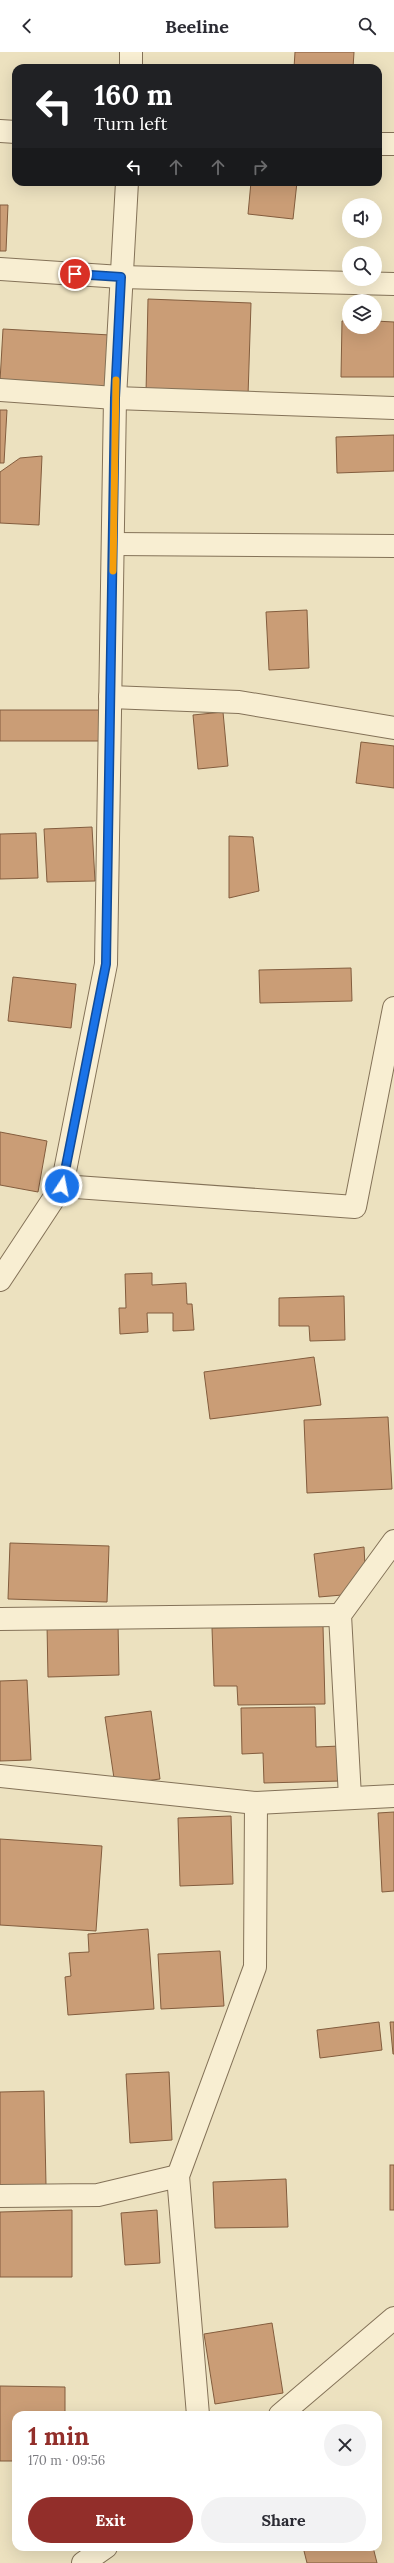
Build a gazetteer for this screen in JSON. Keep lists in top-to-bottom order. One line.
{"page":{"header":"Beeline","turn":["160 m","Turn left"],"heading":["1 min","170 m · 09:56"],"buttons":["Exit","Share"]}}
